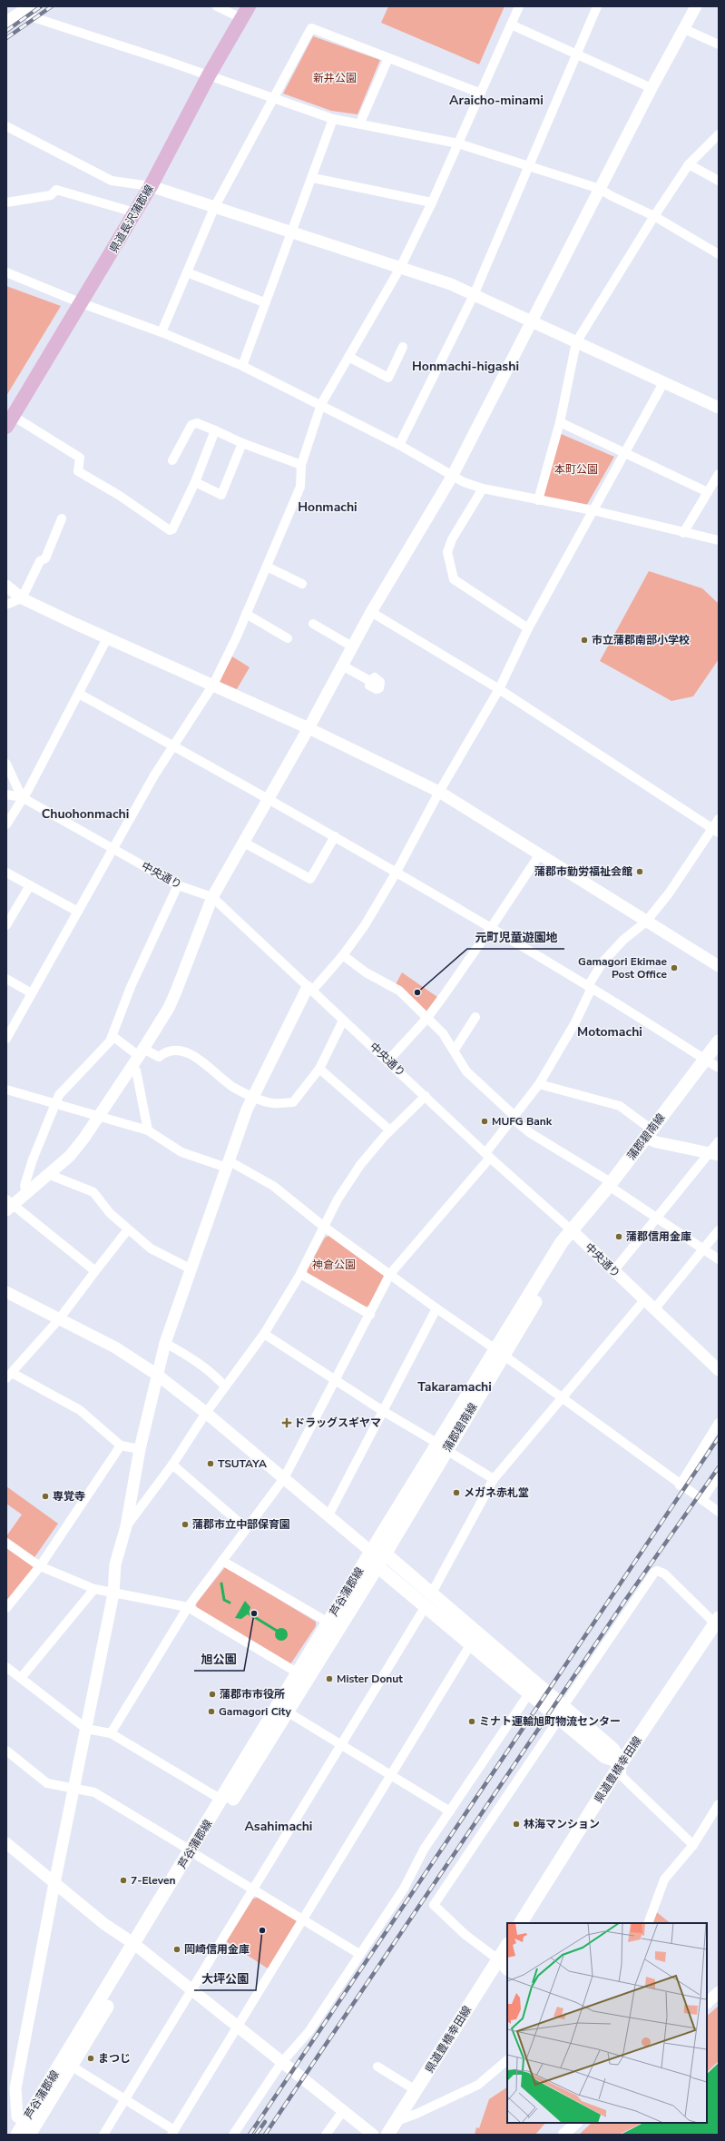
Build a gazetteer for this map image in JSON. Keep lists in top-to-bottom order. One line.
{"streets":{"main road":["県道長沢蒲郡線","蒲郡碧南線","芦谷蒲郡線","県道豊橋幸田線"],"street":["中央通り"]},"crossings":[["中央通り","蒲郡碧南線"],["蒲郡碧南線","芦谷蒲郡線"],["芦谷蒲郡線","県道豊橋幸田線"]],"districts":["Araicho-minami","Honmachi-higashi","Honmachi","Chuohonmachi","Motomachi","Takaramachi","Asahimachi"],"parks":["新井公園","本町公園","神倉公園"],"places":{"other":["市立蒲郡南部小学校","蒲郡市勤労福祉会館","Gamagori Ekimae Post Office","元町児童遊園地","MUFG Bank","蒲郡信用金庫","TSUTAYA","メガネ赤札堂","専覚寺","蒲郡市立中部保育園","旭公園","Mister Donut","蒲郡市市役所","Gamagori City","ミナト運輸旭町物流センター","林海マンション","7-Eleven","大坪公園","岡崎信用金庫","まつじ"],"health":["ドラッグスギヤマ"]}}
